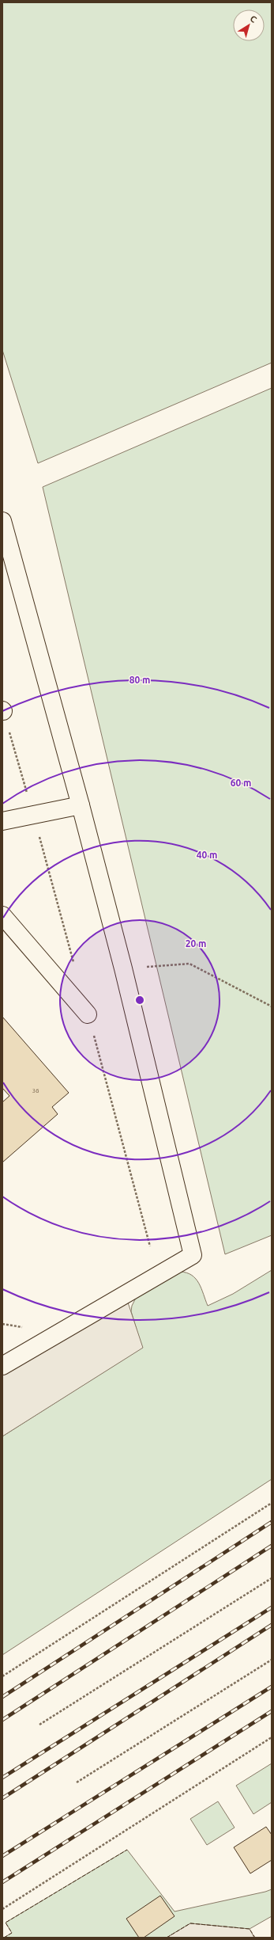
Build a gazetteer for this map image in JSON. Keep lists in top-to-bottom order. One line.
{"house_numbers":["36"],"north":"top right","rings":["80 m","60 m","40 m","20 m"]}
